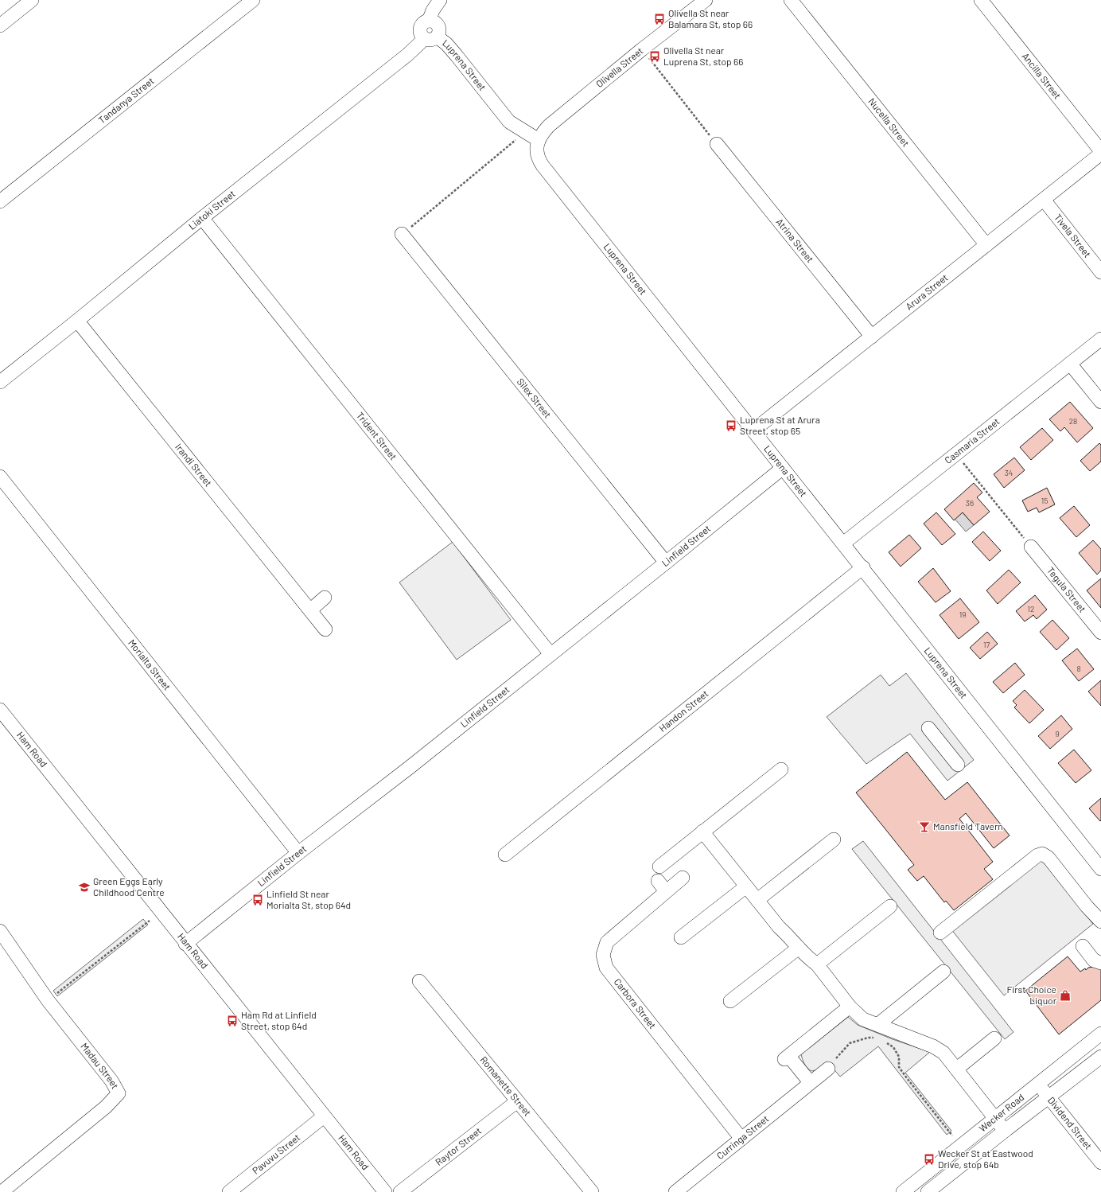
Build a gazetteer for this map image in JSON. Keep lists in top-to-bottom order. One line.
{"streets":{"street":["Luprena Street","Olivella Street","Ancilla Street","Tandanya Street","Nucella Street","Liatoki Street","Tivela Street","Atrina Street","Arura Street","Silex Street","Trident Street","Casmaria Street","Irandi Street","Linfield Street","Tegula Street","Morialta Street","Handon Street","Ham Road","Carbora Street","Madau Street","Romanette Street","Wecker Road","Dividend Street","Curringa Street","Raytor Street","Pavuvu Street"]},"crossings":[["Luprena Street","Olivella Street"],["Luprena Street","Liatoki Street"],["Luprena Street","Arura Street"],["Luprena Street","Casmaria Street"],["Luprena Street","Linfield Street"],["Luprena Street","Handon Street"],["Ancilla Street","Arura Street"],["Nucella Street","Arura Street"],["Liatoki Street","Trident Street"],["Liatoki Street","Irandi Street"],["Tivela Street","Arura Street"],["Atrina Street","Arura Street"],["Silex Street","Linfield Street"],["Trident Street","Linfield Street"],["Linfield Street","Morialta Street"],["Linfield Street","Ham Road"],["Ham Road","Pavuvu Street"],["Carbora Street","Curringa Street"],["Romanette Street","Raytor Street"],["Wecker Road","Dividend Street"]],"places":{"bus stop":["Olivella St near Balamara St, stop 66","Olivella St near Luprena St, stop 66","Luprena St at Arura Street, stop 65","Linfield St near Morialta St, stop 64d","Ham Rd at Linfield Street, stop 64d","Wecker St at Eastwood Drive, stop 64b"],"bar":["Mansfield Tavern"],"school or university":["Green Eggs Early Childhood Centre"],"shop":["First Choice Liquor"]},"house_numbers":["28","34","15","36","12","19","17","8","9"]}
